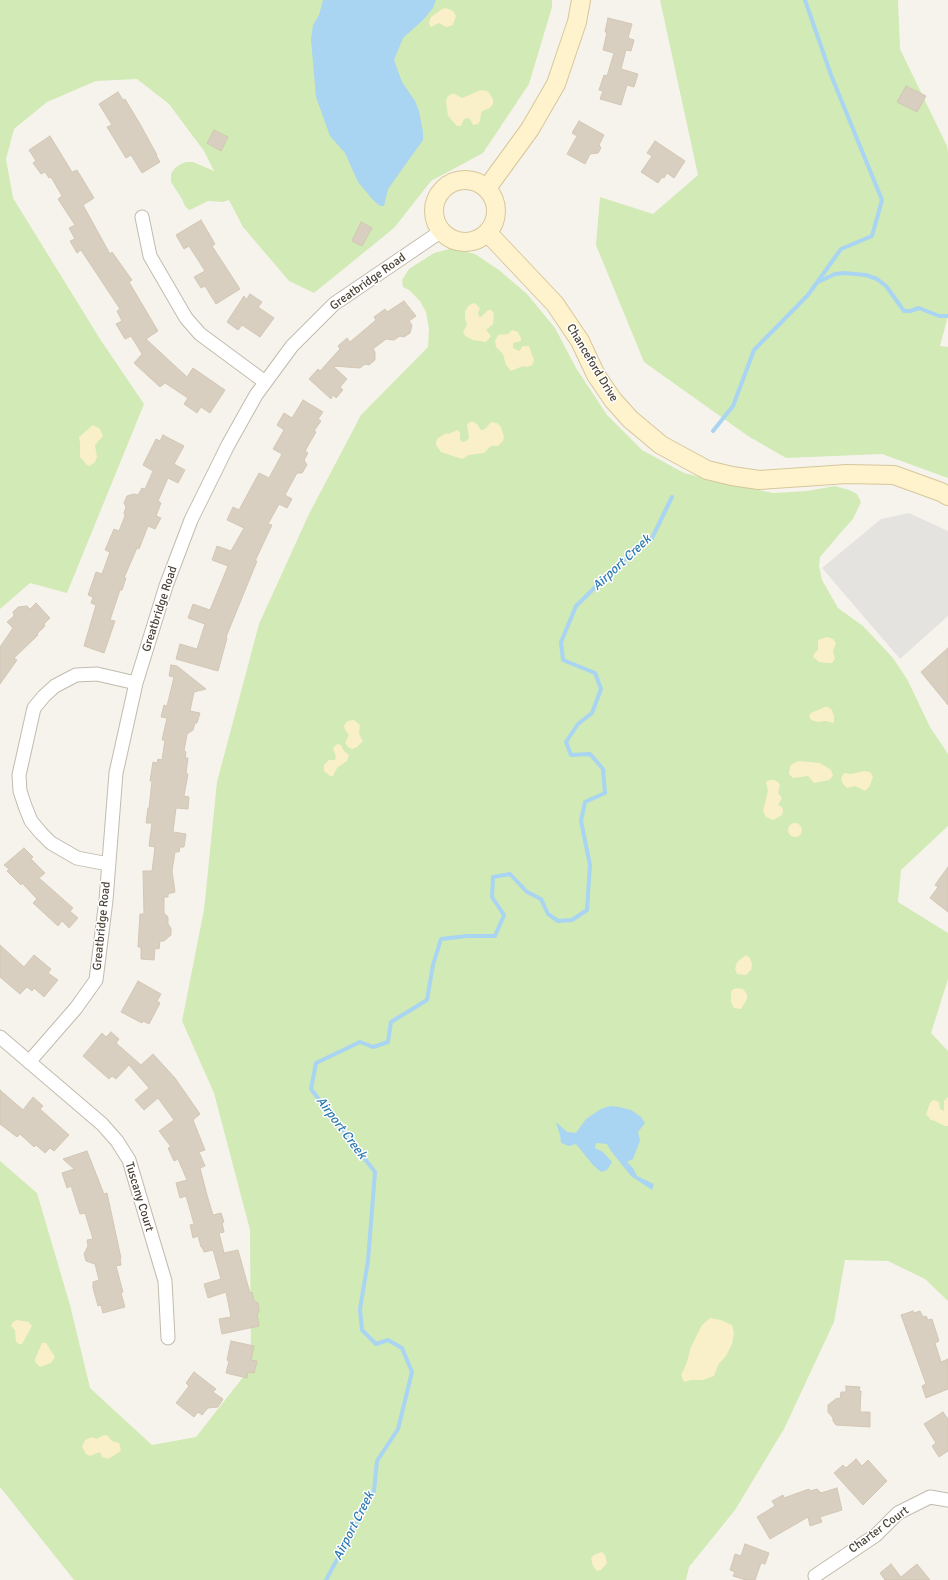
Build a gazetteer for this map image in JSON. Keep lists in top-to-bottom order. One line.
{"streets":{"street":["Greatbridge Road","Chanceford Drive","Tuscany Court","Charter Court"]},"crossings":[["Greatbridge Road","Chanceford Drive"],["Greatbridge Road","Tuscany Court"]],"water":["Airport Creek"]}
